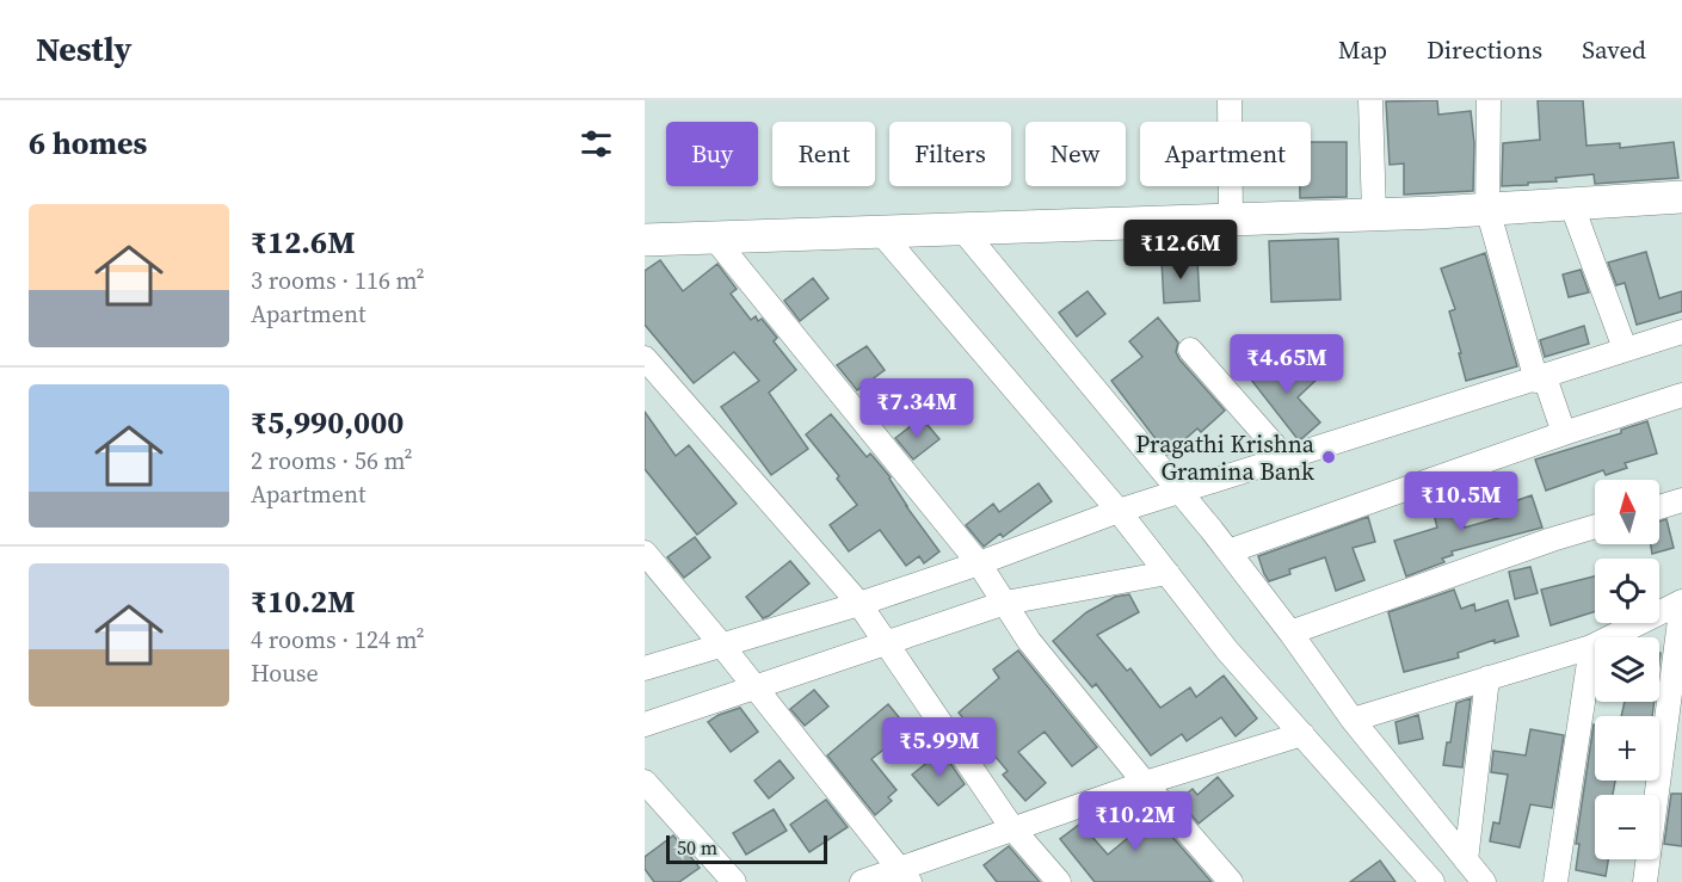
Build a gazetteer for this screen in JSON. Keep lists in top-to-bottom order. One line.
{"places":["Pragathi Krishna Gramina Bank"],"scale_bar":"50 m","north":"top","page":{"header":"Nestly","nav":["Map","Directions","Saved"],"heading":"6 homes","chip":["Buy","Rent","Filters","New","Apartment"],"list":[{"name":"₹12.6M","note":"3 rooms · 116 m² · Apartment"},{"name":"₹5,990,000","note":"2 rooms · 56 m² · Apartment"},{"name":"₹10.2M","note":"4 rooms · 124 m² · House"}],"price":["₹12.6M","₹4.65M","₹7.34M","₹10.5M","₹5.99M","₹10.2M"],"map_buttons":["+","−"],"scale":"50 m"}}
